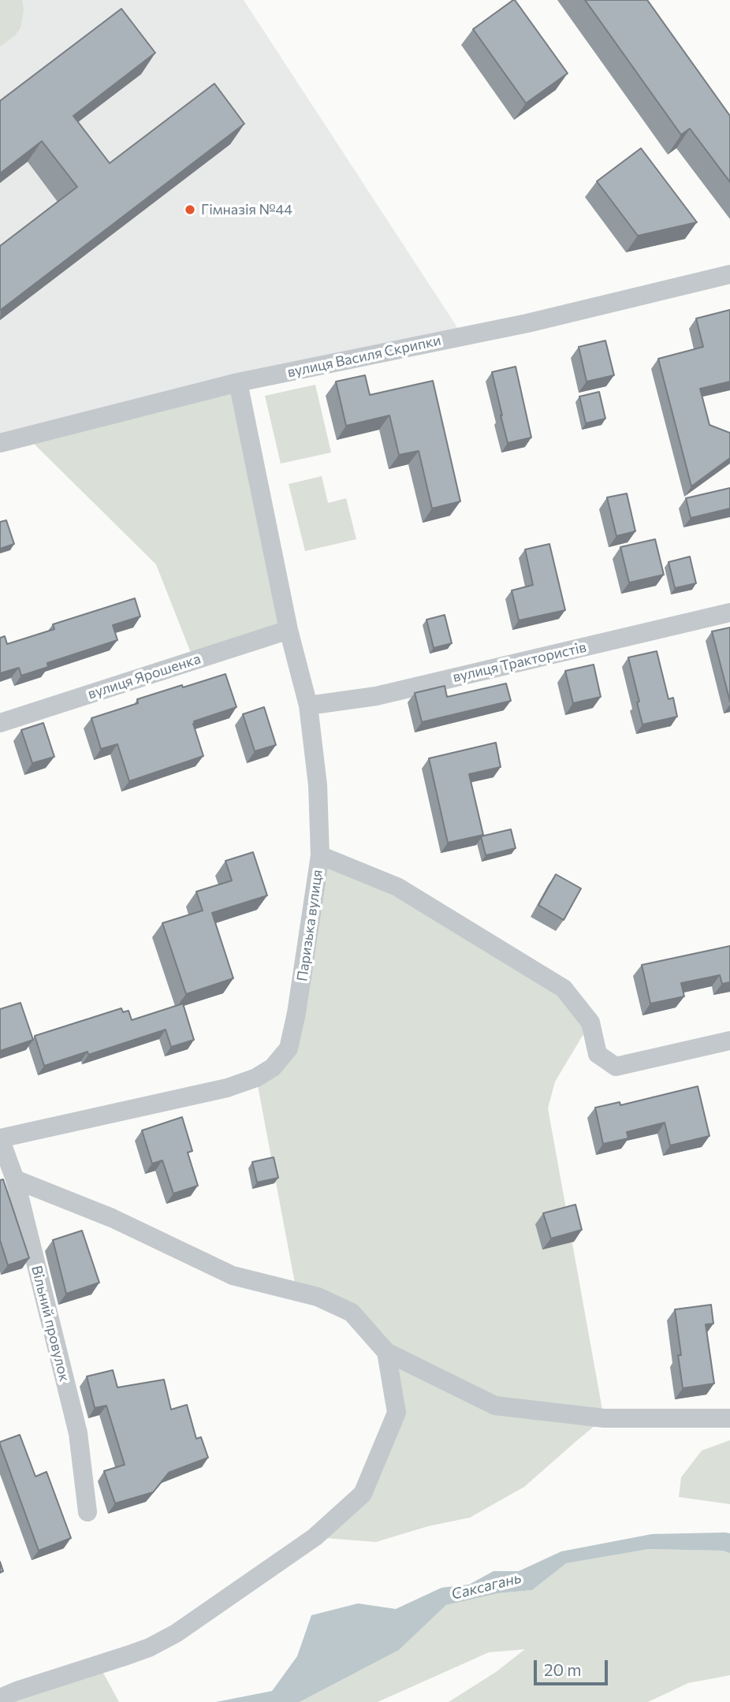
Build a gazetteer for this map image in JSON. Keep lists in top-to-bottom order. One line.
{"streets":{"street":["вулиця Василя Скрипки","вулиця Трактористів","вулиця Ярошенка","Паризька вулиця","Вільний провулок"]},"crossings":[["Паризька вулиця","Вільний провулок"]],"water":["Саксагань"],"places":["Гімназія №44"],"scale_bar":"20 m"}
